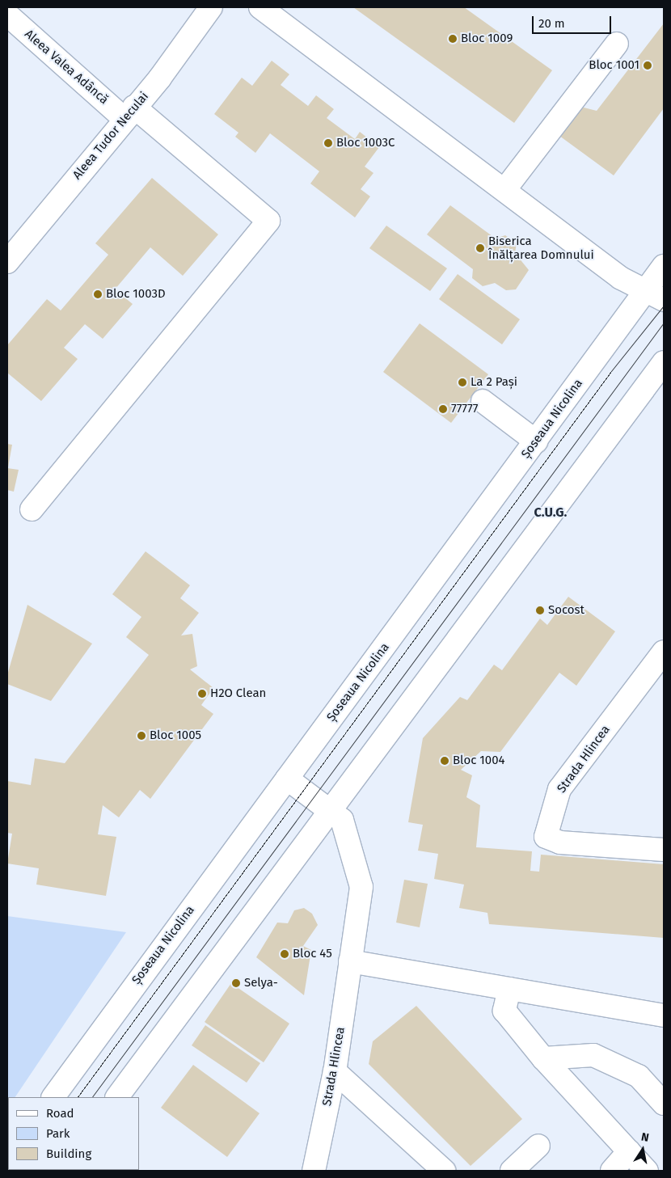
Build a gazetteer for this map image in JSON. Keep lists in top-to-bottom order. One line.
{"streets":{"street":["Aleea Valea Adâncă","Aleea Tudor Neculai","Șoseaua Nicolina","Strada Hlincea"]},"crossings":[["Aleea Valea Adâncă","Aleea Tudor Neculai"],["Șoseaua Nicolina","Strada Hlincea"]],"districts":["C.U.G."],"places":["Bloc 1009","Bloc 1001","Bloc 1003C","Biserica Înălțarea Domnului","Bloc 1003D","La 2 Pași","77777","Socost","H2O Clean","Bloc 1005","Bloc 1004","Bloc 45","Selya-"],"legend":["Road","Park","Building"],"scale_bar":"20 m","north":"top"}
